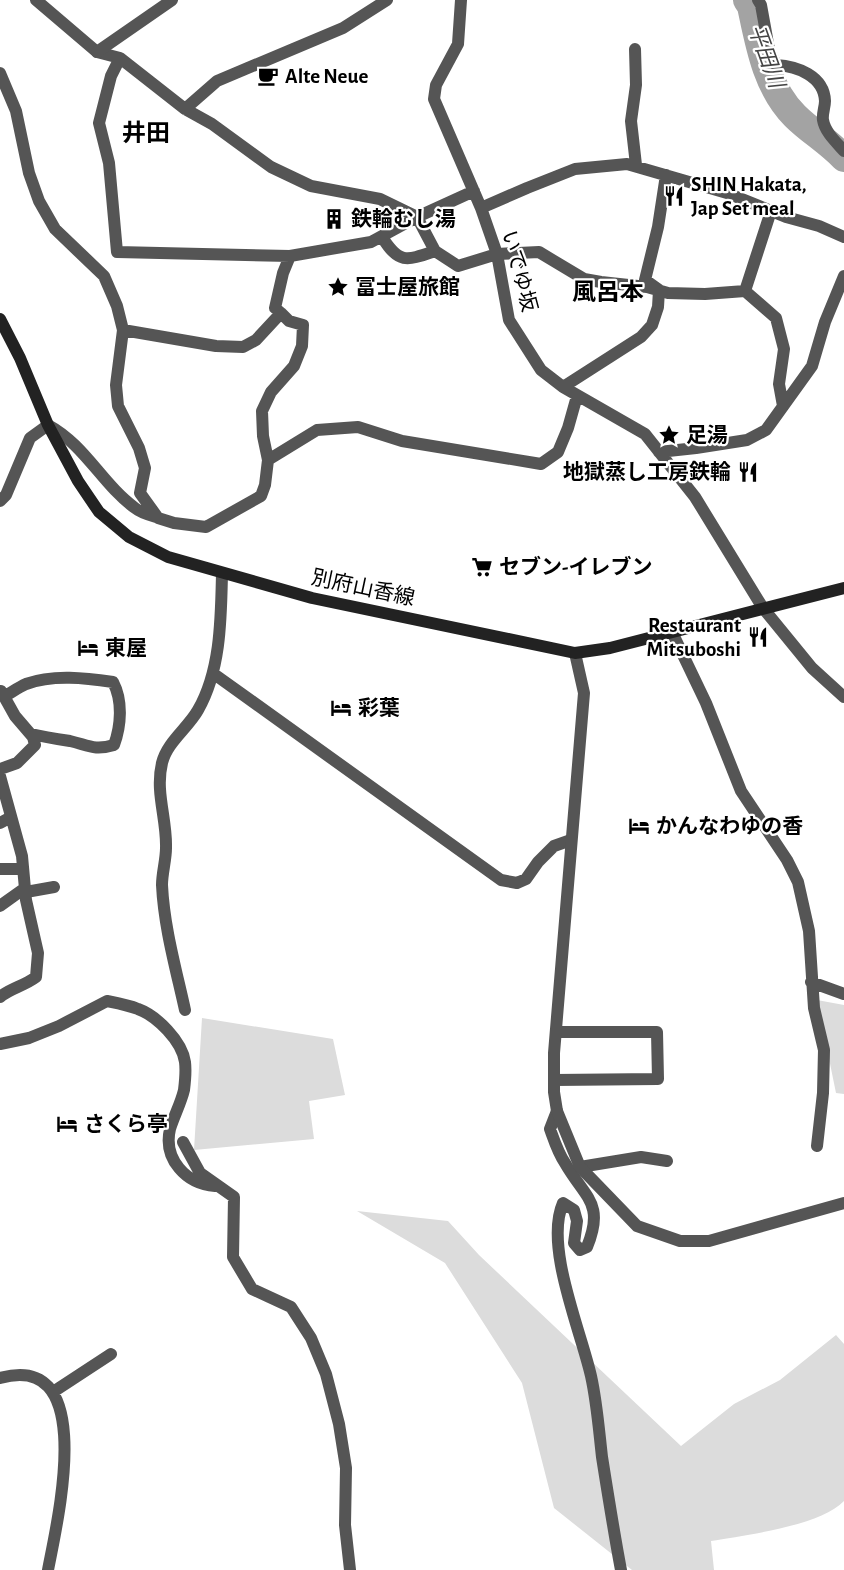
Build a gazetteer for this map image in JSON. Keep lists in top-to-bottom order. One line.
{"streets":{"main road":["別府山香線"],"street":["いでゆ坂"]},"crossings":[["いでゆ坂","別府山香線"]],"districts":["井田","風呂本"],"water":["平田川"],"places":{"cafe":["Alte Neue"],"restaurant":["SHIN Hakata, Jap Set meal","地獄蒸し工房鉄輪","Restaurant Mitsuboshi"],"building":["鉄輪むし湯"],"place":["冨士屋旅館","足湯"],"supermarket":["セブン-イレブン"],"hotel":["東屋","彩葉","かんなわゆの香","さくら亭"]}}
